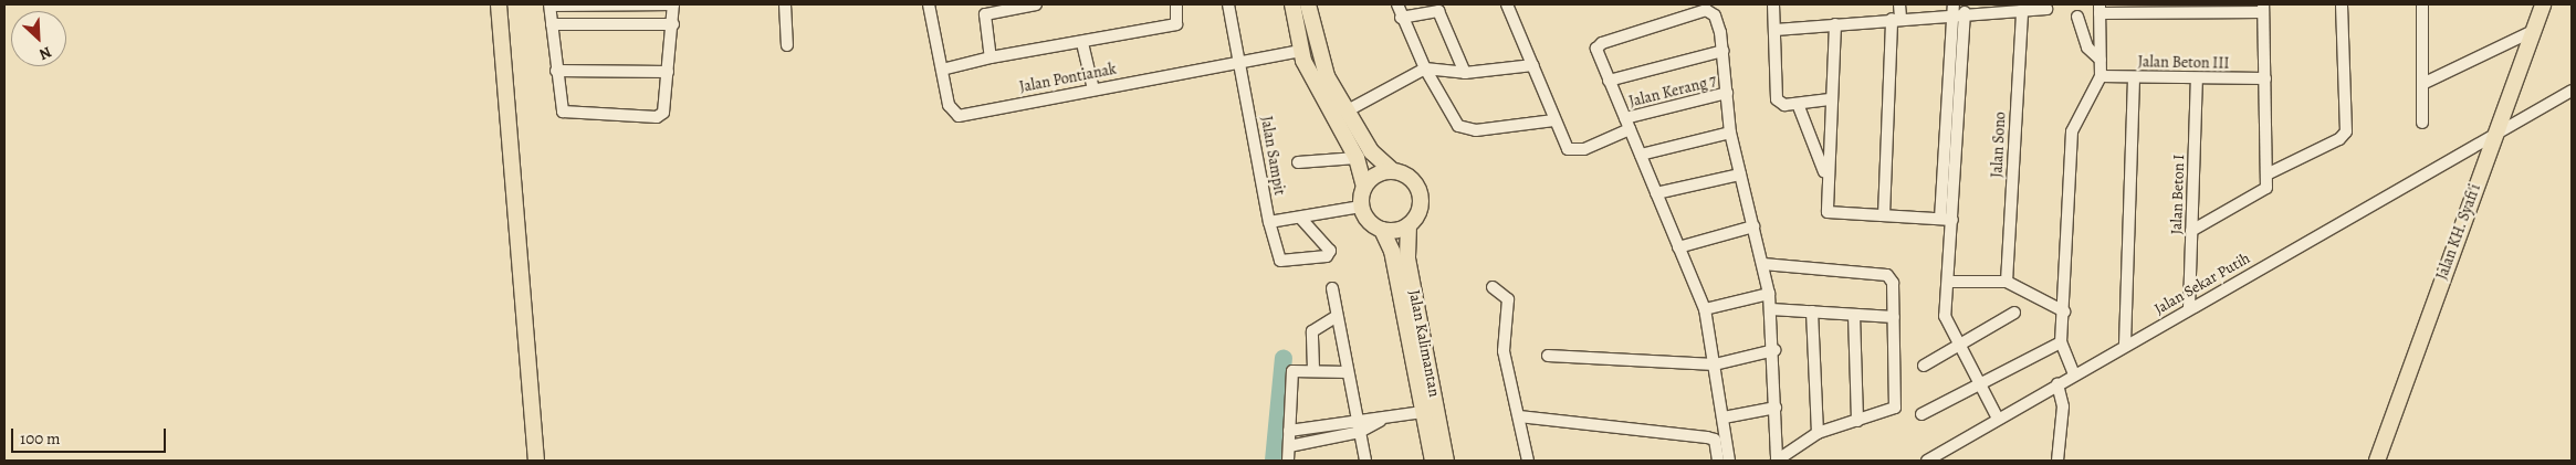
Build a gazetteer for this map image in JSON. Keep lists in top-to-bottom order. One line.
{"streets":{"main road":["Jalan KH. Syafi'i","Jalan Kalimantan"],"street":["Jalan Beton III","Jalan Pontianak","Jalan Kerang 7","Jalan Sono","Jalan Sampit","Jalan Beton I","Jalan Sekar Putih"]},"crossings":[["Jalan Beton III","Jalan Beton I"],["Jalan Pontianak","Jalan Sampit"],["Jalan Beton I","Jalan Sekar Putih"],["Jalan KH. Syafi'i","Jalan Sekar Putih"]],"scale_bar":"100 m","north":"bottom right"}
